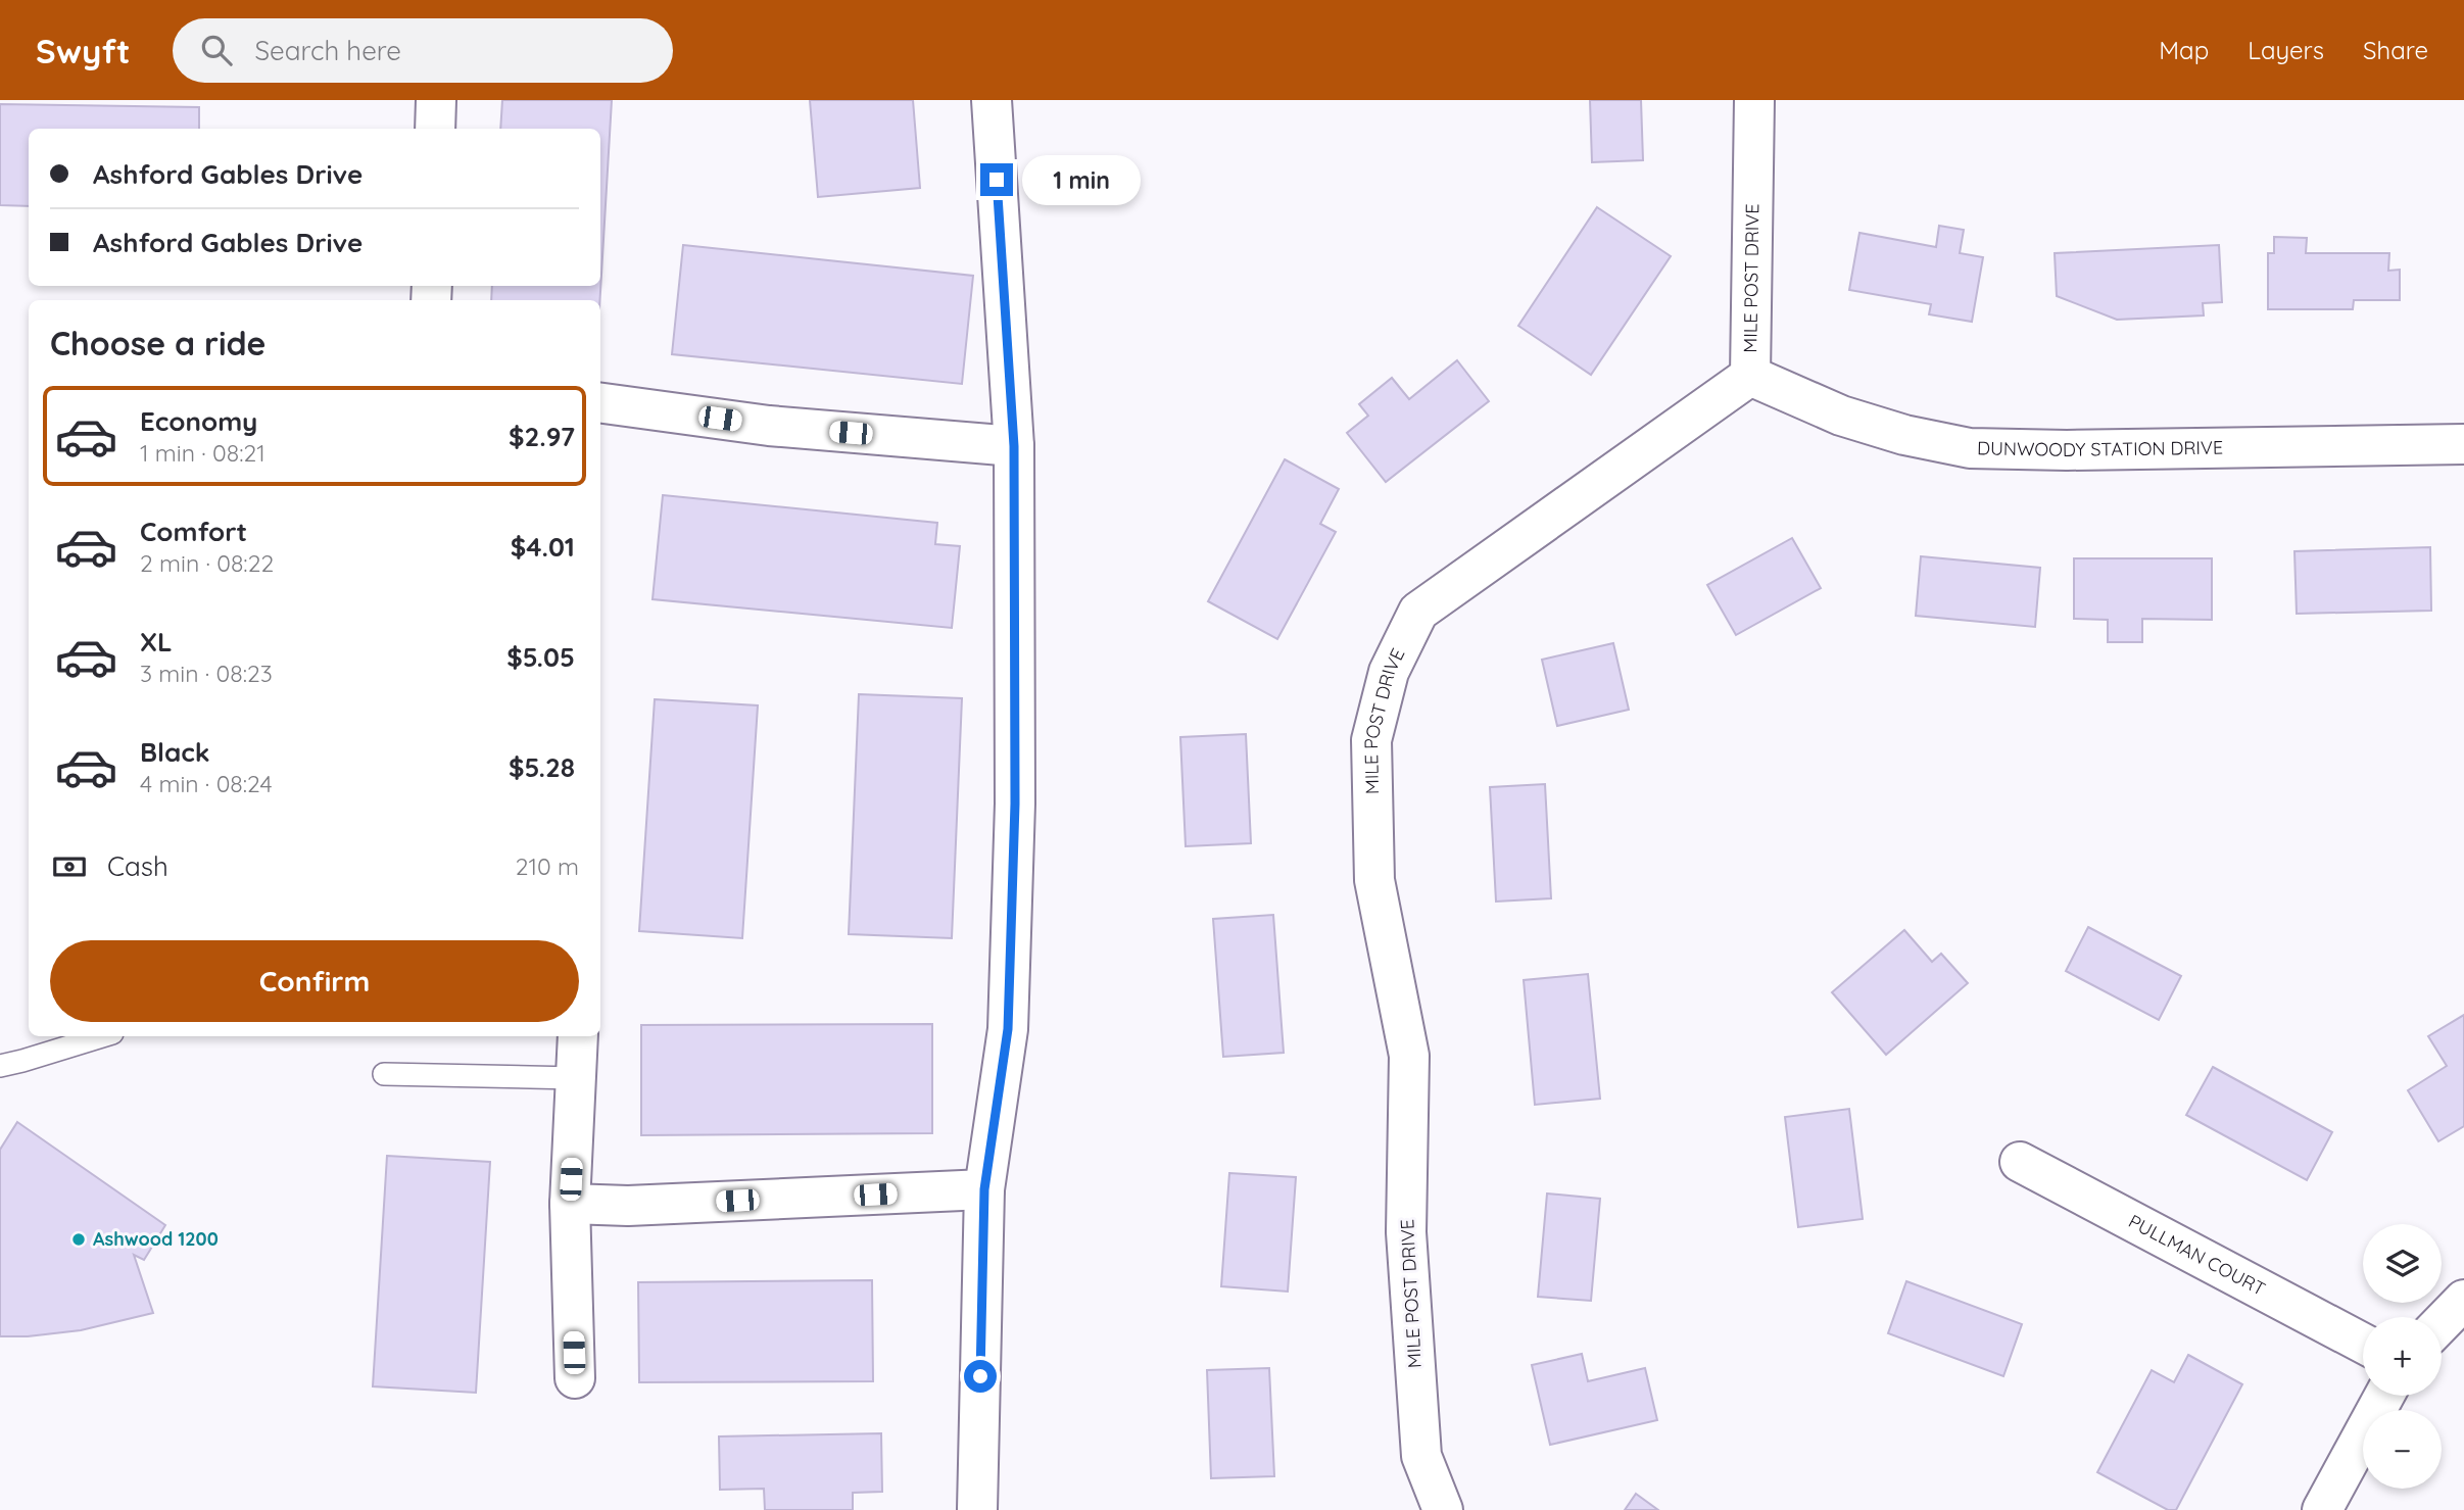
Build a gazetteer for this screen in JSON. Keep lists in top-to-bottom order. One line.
{"streets":{"street":["MILE POST DRIVE","DUNWOODY STATION DRIVE","PULLMAN COURT"]},"crossings":[["MILE POST DRIVE","DUNWOODY STATION DRIVE"]],"places":["Ashwood 1200"],"page":{"header":"Swyft","search":"Search here","nav":["Map","Layers","Share"],"banner":["Ashford Gables Drive","Ashford Gables Drive"],"bubble":"1 min","heading":"Choose a ride","list":[{"name":"Economy","note":"1 min · 08:21","value":"$2.97"},{"name":"Comfort","note":"2 min · 08:22","value":"$4.01"},{"name":"XL","note":"3 min · 08:23","value":"$5.05"},{"name":"Black","note":"4 min · 08:24","value":"$5.28"}],"pay":["Cash","210 m"],"buttons":"Confirm","map_buttons":["+","−"]}}
